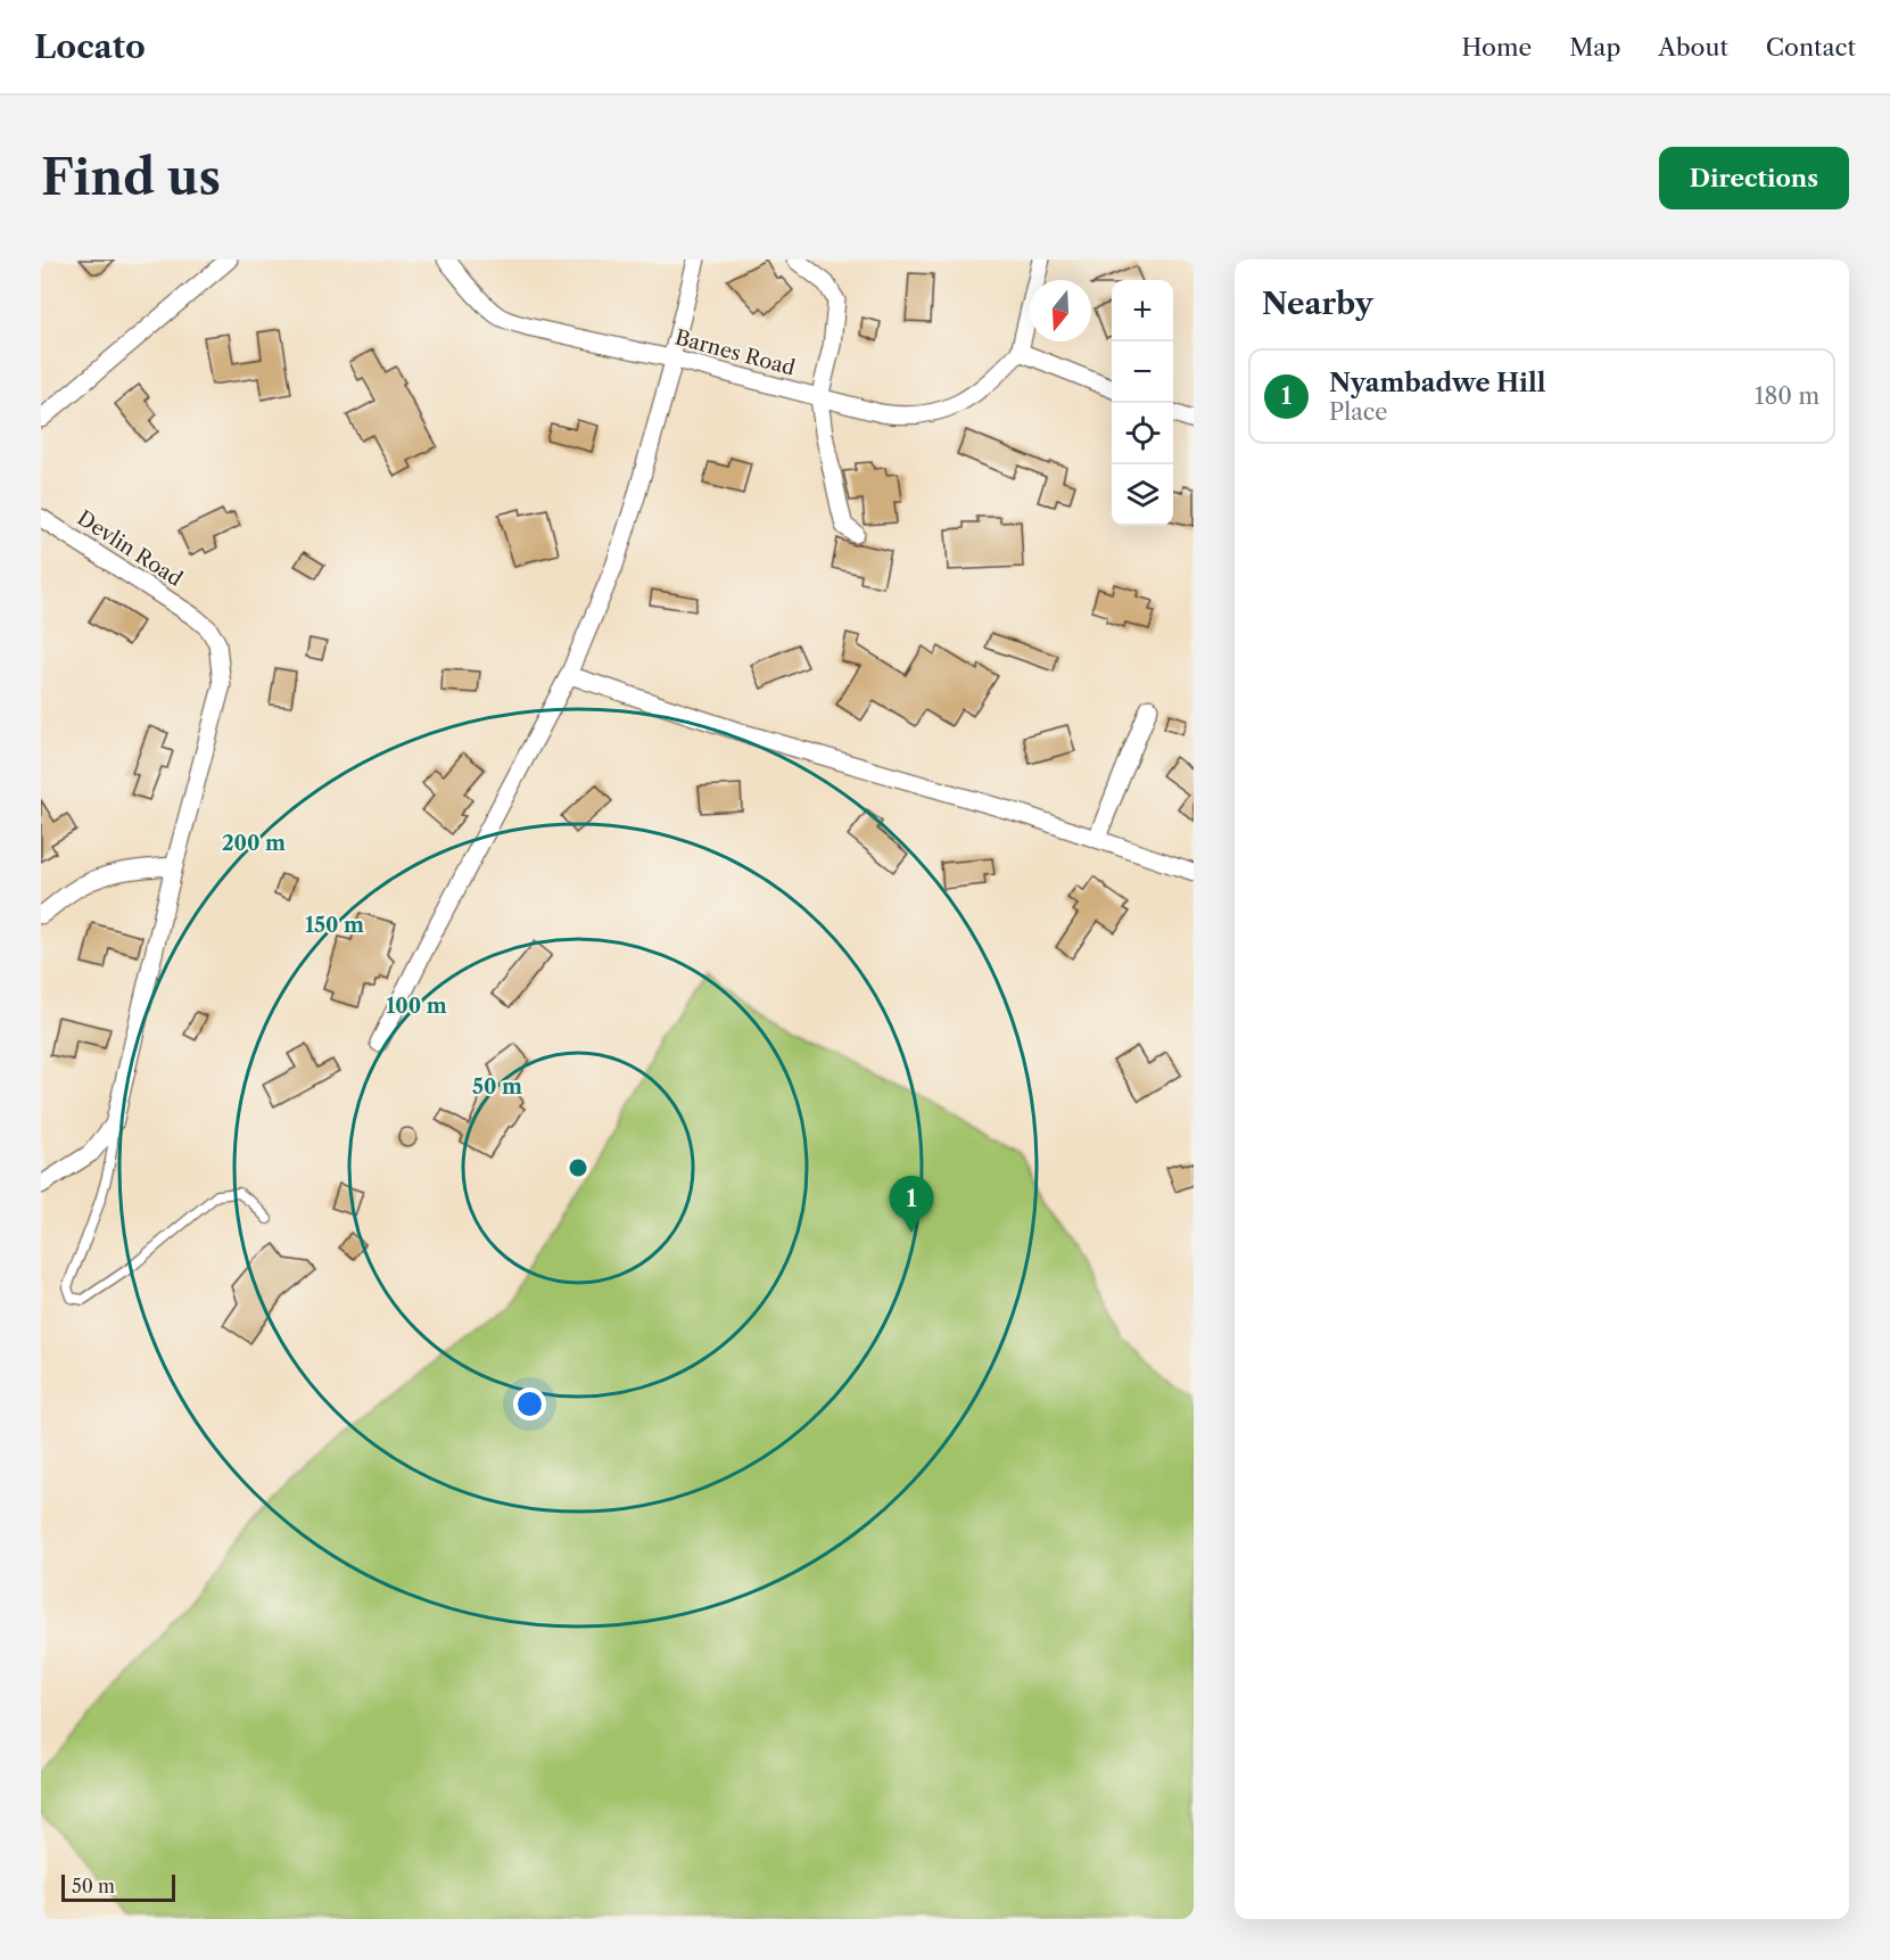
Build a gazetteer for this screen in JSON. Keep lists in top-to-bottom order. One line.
{"streets":{"street":["Barnes Road","Devlin Road"]},"scale_bar":"50 m","north":"bottom","page":{"header":"Locato","nav":["Home","Map","About","Contact"],"buttons":"Directions","title":"Find us","heading":"Nearby","map_buttons":["+","−"],"list":[{"mark":"1","name":"Nyambadwe Hill","note":"Place","value":"180 m"}],"pins":"1","scale":"50 m"},"rings":["200 m","150 m","100 m","50 m"]}
